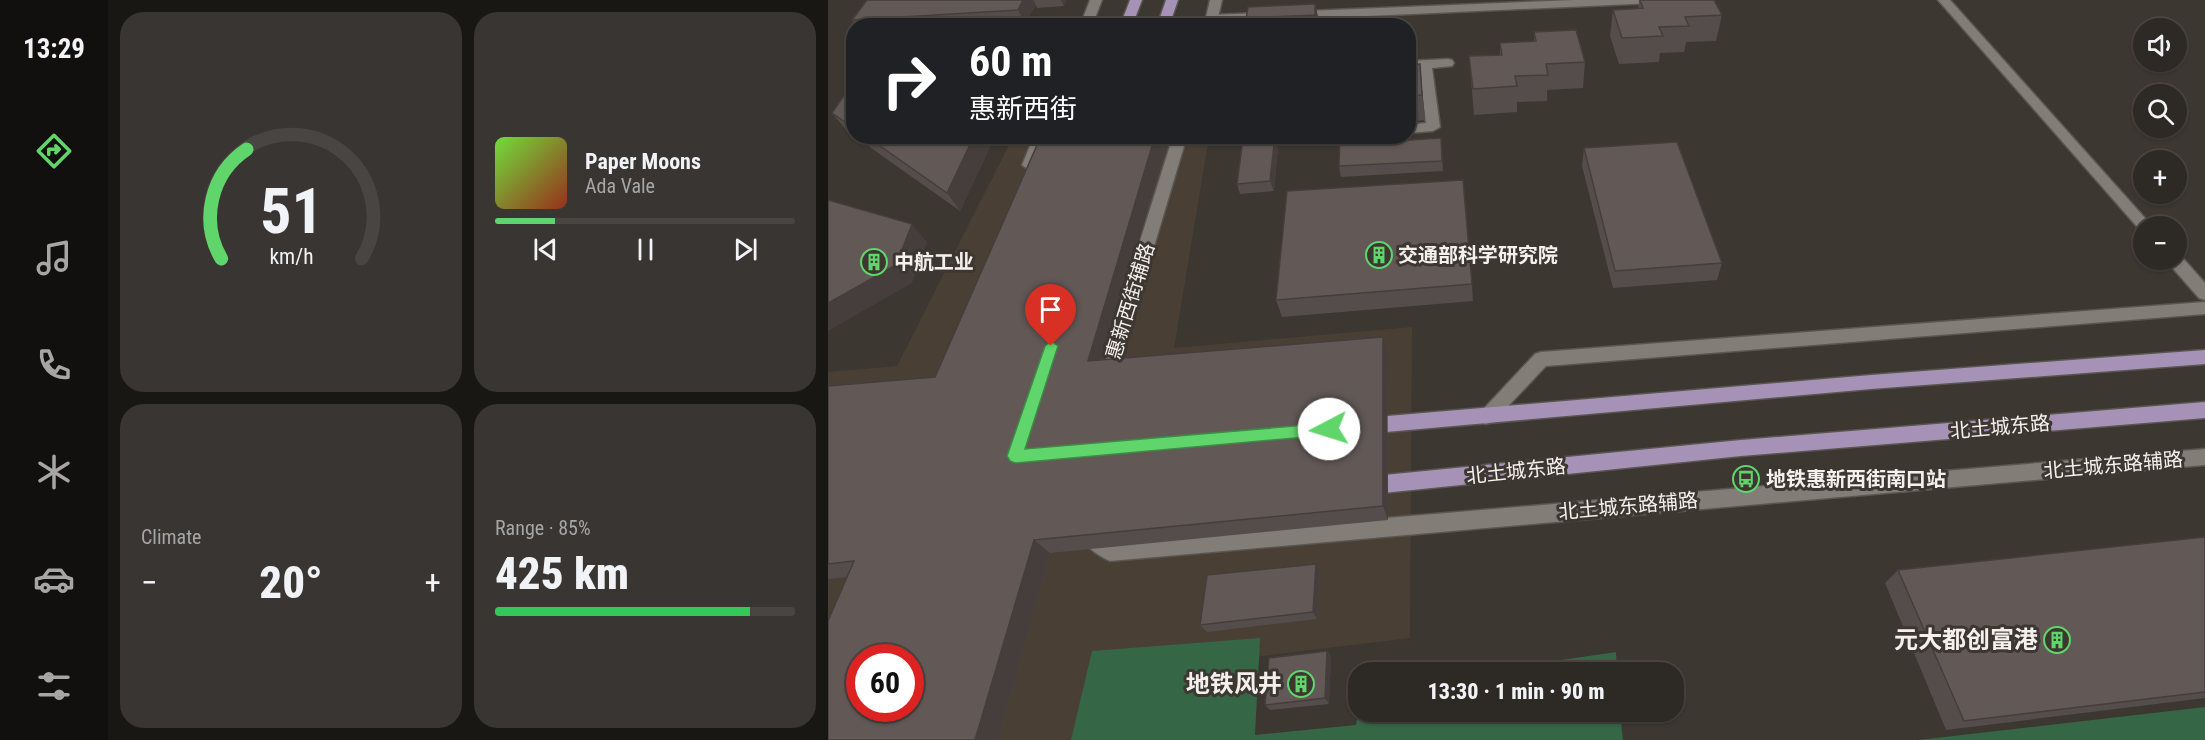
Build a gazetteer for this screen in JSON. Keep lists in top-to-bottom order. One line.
{"streets":{"main road":["北土城东路"],"street":["惠新西街辅路","北土城东路辅路"]},"places":{"building":["交通部科学研究院","中航工业","元大都创富港","地铁风井"],"bus stop":["地铁惠新西街南口站"]},"page":{"tabs":"13:29","map_buttons":["+","−"],"turn":["60 m","惠新西街"],"song":["Paper Moons","Ada Vale"],"tile":["Climate",["Range · 85%","425 km"]],"heat":["−","20°","+"],"limit":"60","trip":"13:30 · 1 min · 90 m","gauge":["51","km/h"]}}
